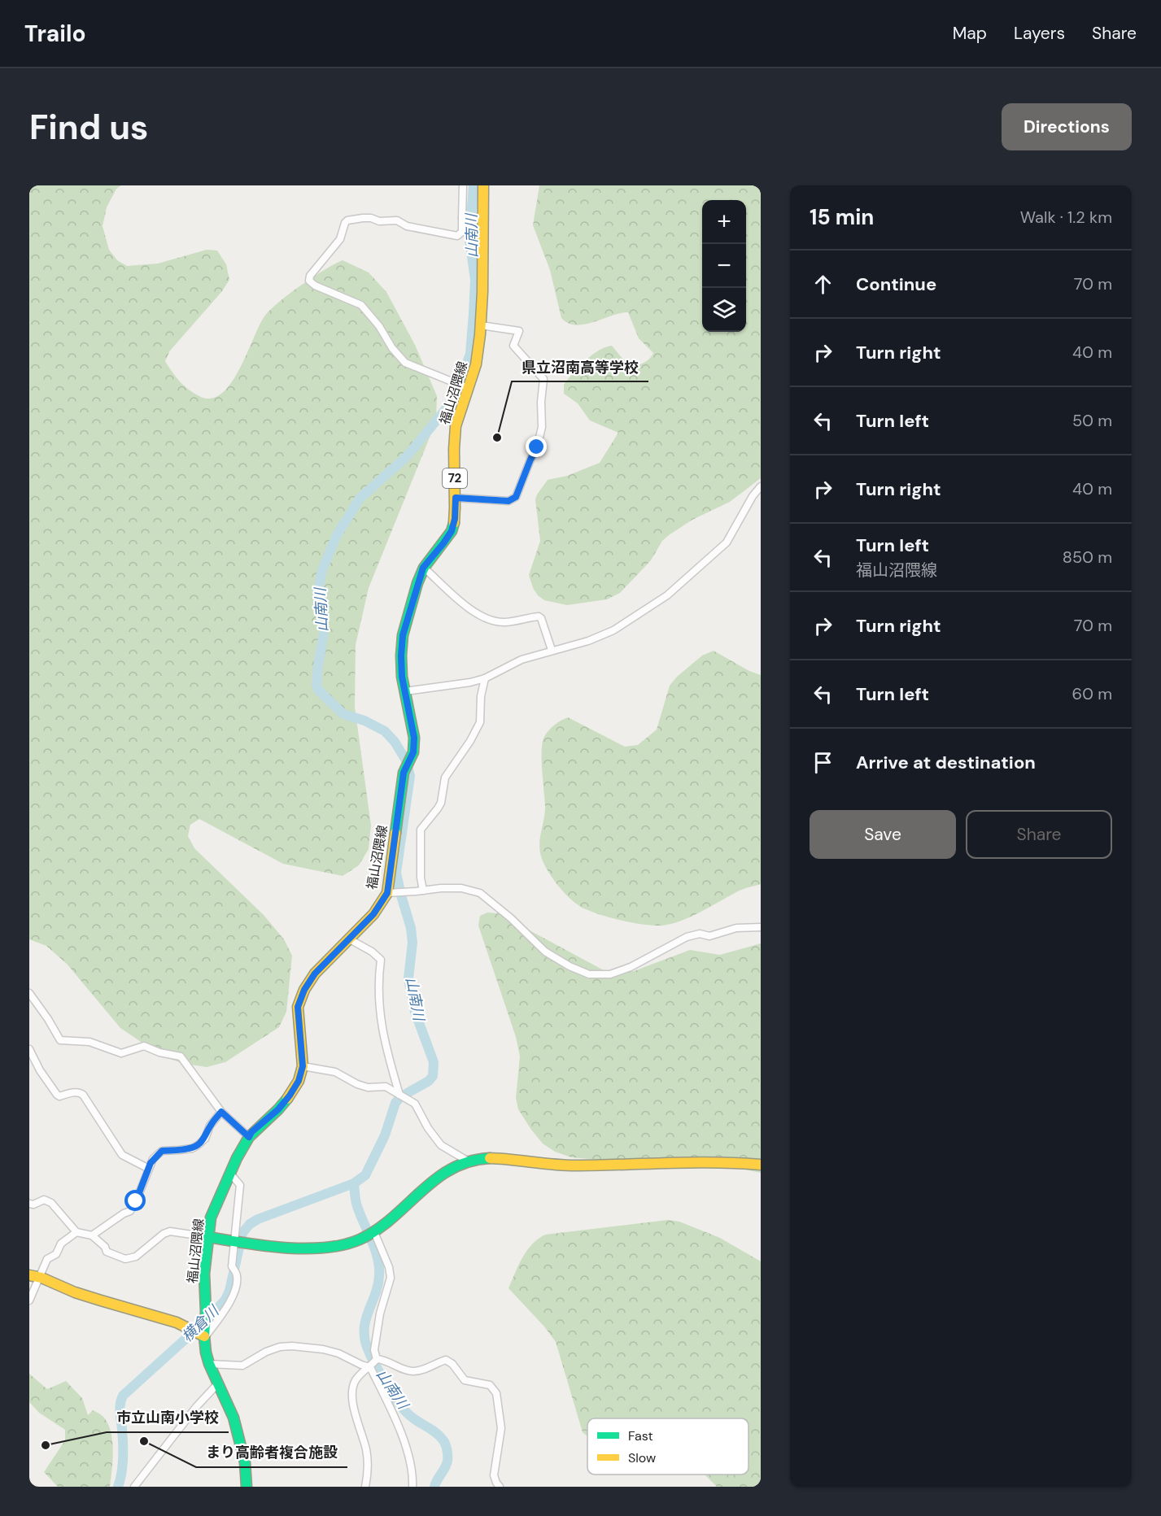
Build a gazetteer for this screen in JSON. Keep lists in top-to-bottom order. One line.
{"streets":{"main road":["福山沼隈線","72"]},"water":["山南川","横倉川"],"places":["県立沼南高等学校","まり高齢者複合施設","市立山南小学校"],"legend":["Fast","Slow"],"page":{"header":"Trailo","nav":["Map","Layers","Share"],"buttons":["Directions",["Save","Share"]],"title":"Find us","heading":["15 min","Walk · 1.2 km"],"map_buttons":["+","−"],"list":[["Continue","70 m"],["Turn right","40 m"],["Turn left","50 m"],["Turn right","40 m"],["Turn left","福山沼隈線","850 m"],["Turn right","70 m"],["Turn left","60 m"],"Arrive at destination"]}}
